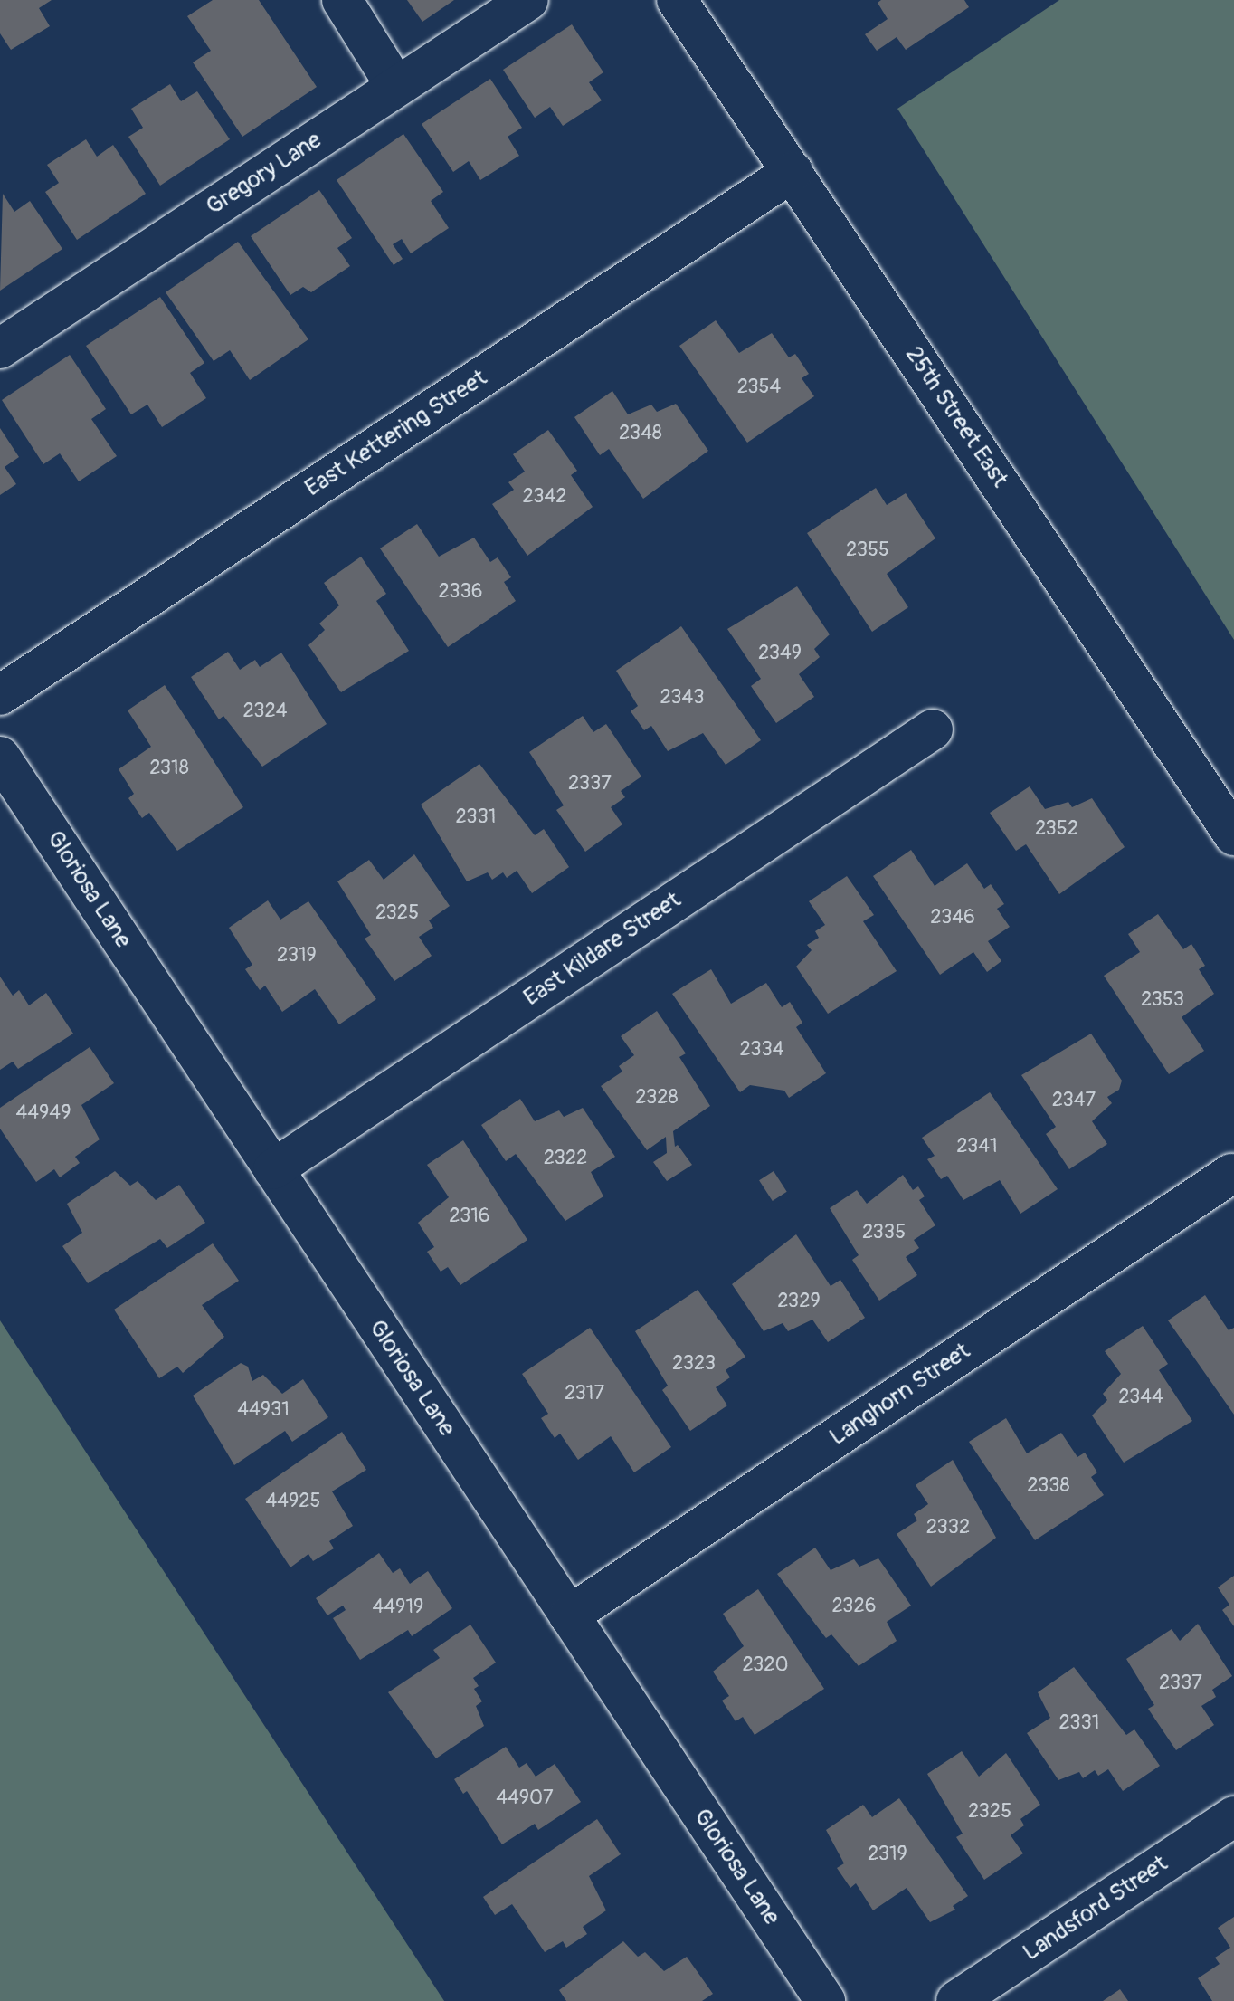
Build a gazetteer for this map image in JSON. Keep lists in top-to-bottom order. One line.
{"streets":{"street":["Gregory Lane","25th Street East","East Kettering Street","Gloriosa Lane","East Kildare Street","Langhorn Street","Landsford Street"]},"crossings":[["25th Street East","East Kettering Street"],["Gloriosa Lane","East Kildare Street"],["Gloriosa Lane","Langhorn Street"]],"house_numbers":["2354","2348","2342","2355","2336","2349","2343","2324","2318","2337","2331","2352","2325","2346","2319","2353","2334","2328","2347","44949","2341","2322","2316","2335","2329","2323","2317","2344","44931","2338","44925","2332","2326","44919","2320","2337","2331","44907","2325","2319"]}
